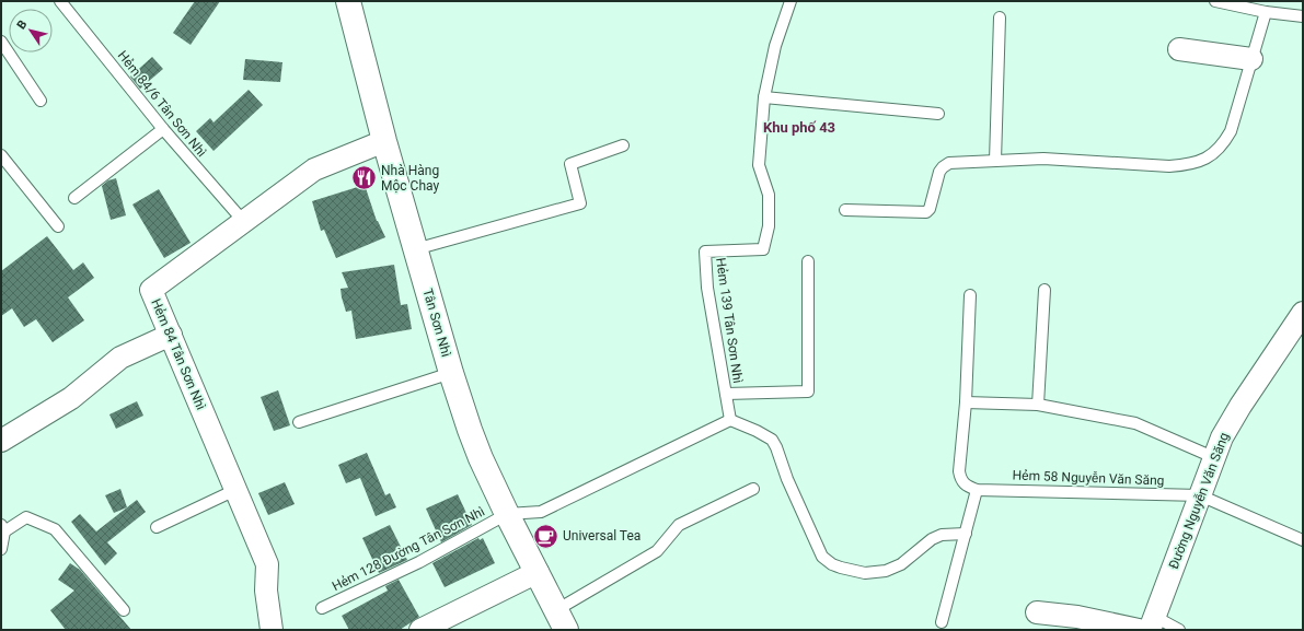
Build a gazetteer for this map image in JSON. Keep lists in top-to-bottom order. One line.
{"streets":{"street":["Tân Sơn Nhì","Hẻm 84 Tân Sơn Nhì","Đường Nguyễn Văn Săng"],"lane":["Hẻm 84/6 Tân Sơn Nhì","Hẻm 139 Tân Sơn Nhì","Hẻm 58 Nguyễn Văn Săng","Hẻm 128 Đường Tân Sơn Nhì"]},"crossings":[["Hẻm 84/6 Tân Sơn Nhì","Hẻm 84 Tân Sơn Nhì"],["Tân Sơn Nhì","Hẻm 84 Tân Sơn Nhì"],["Tân Sơn Nhì","Hẻm 128 Đường Tân Sơn Nhì"],["Hẻm 58 Nguyễn Văn Săng","Đường Nguyễn Văn Săng"]],"districts":["Khu phố 43"],"places":{"restaurant":["Nhà Hàng Mộc Chay"],"cafe":["Universal Tea"]},"north":"top left"}
